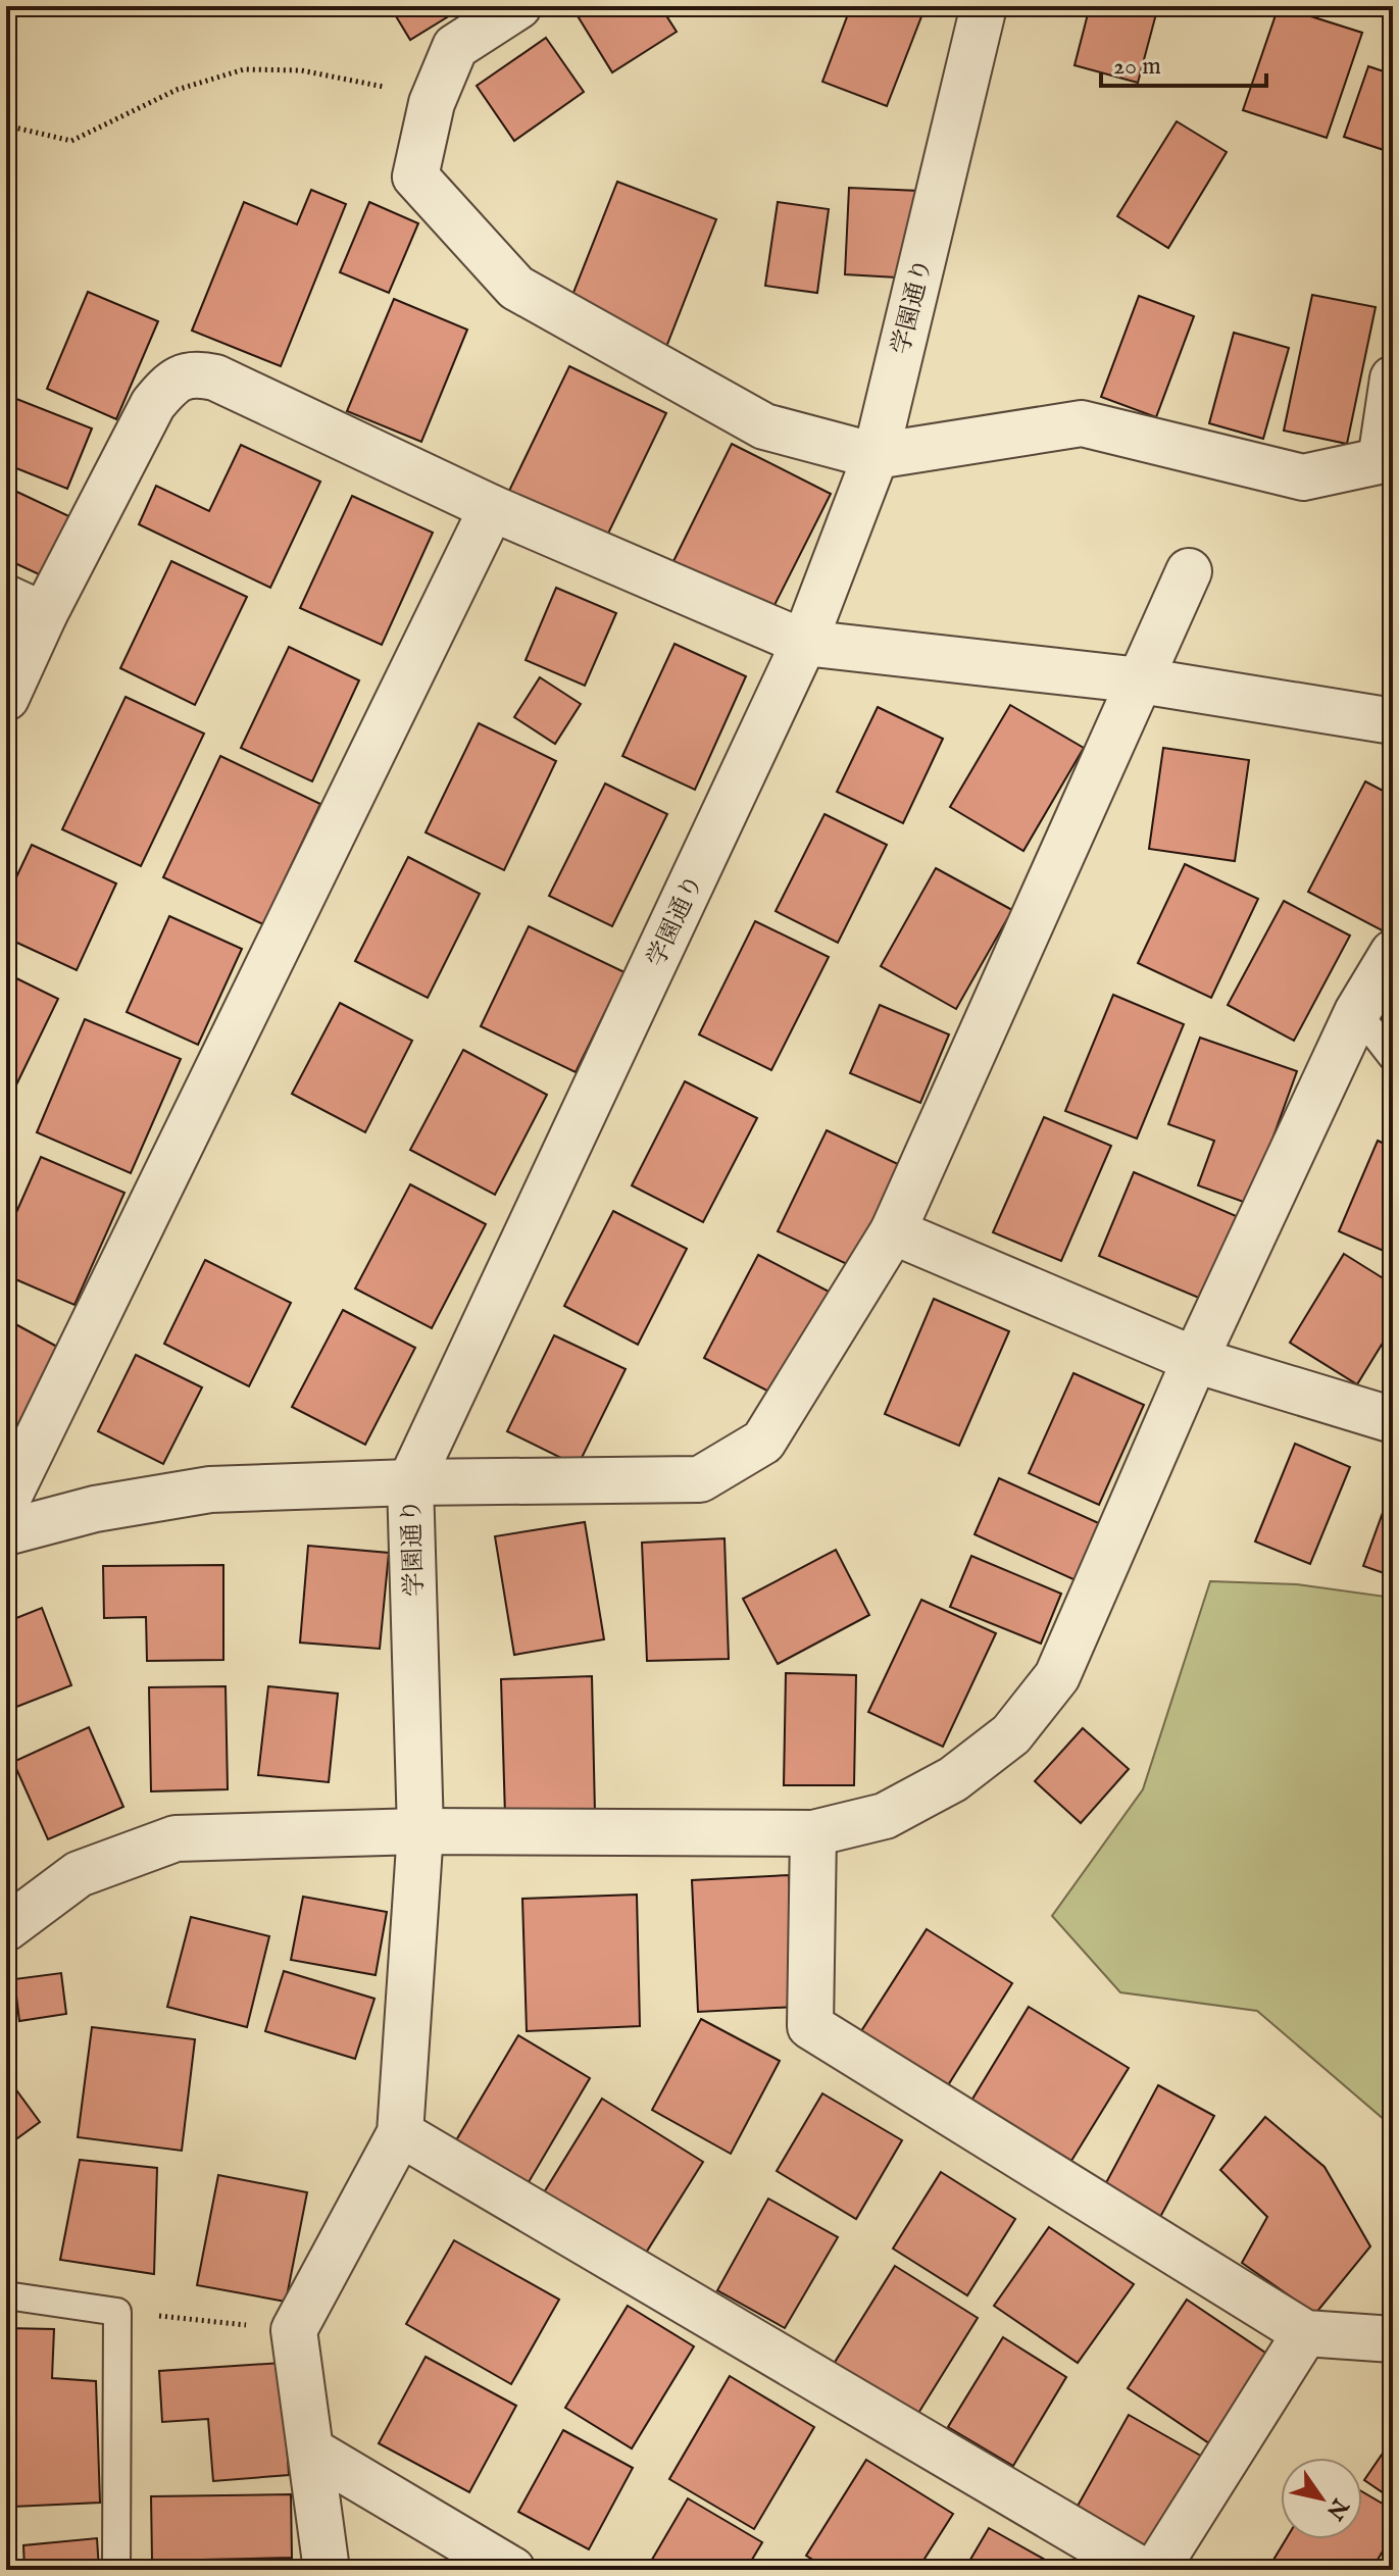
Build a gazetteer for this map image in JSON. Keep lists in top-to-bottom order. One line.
{"streets":{"street":["学園通り"]},"scale_bar":"20 m","north":"bottom right"}
